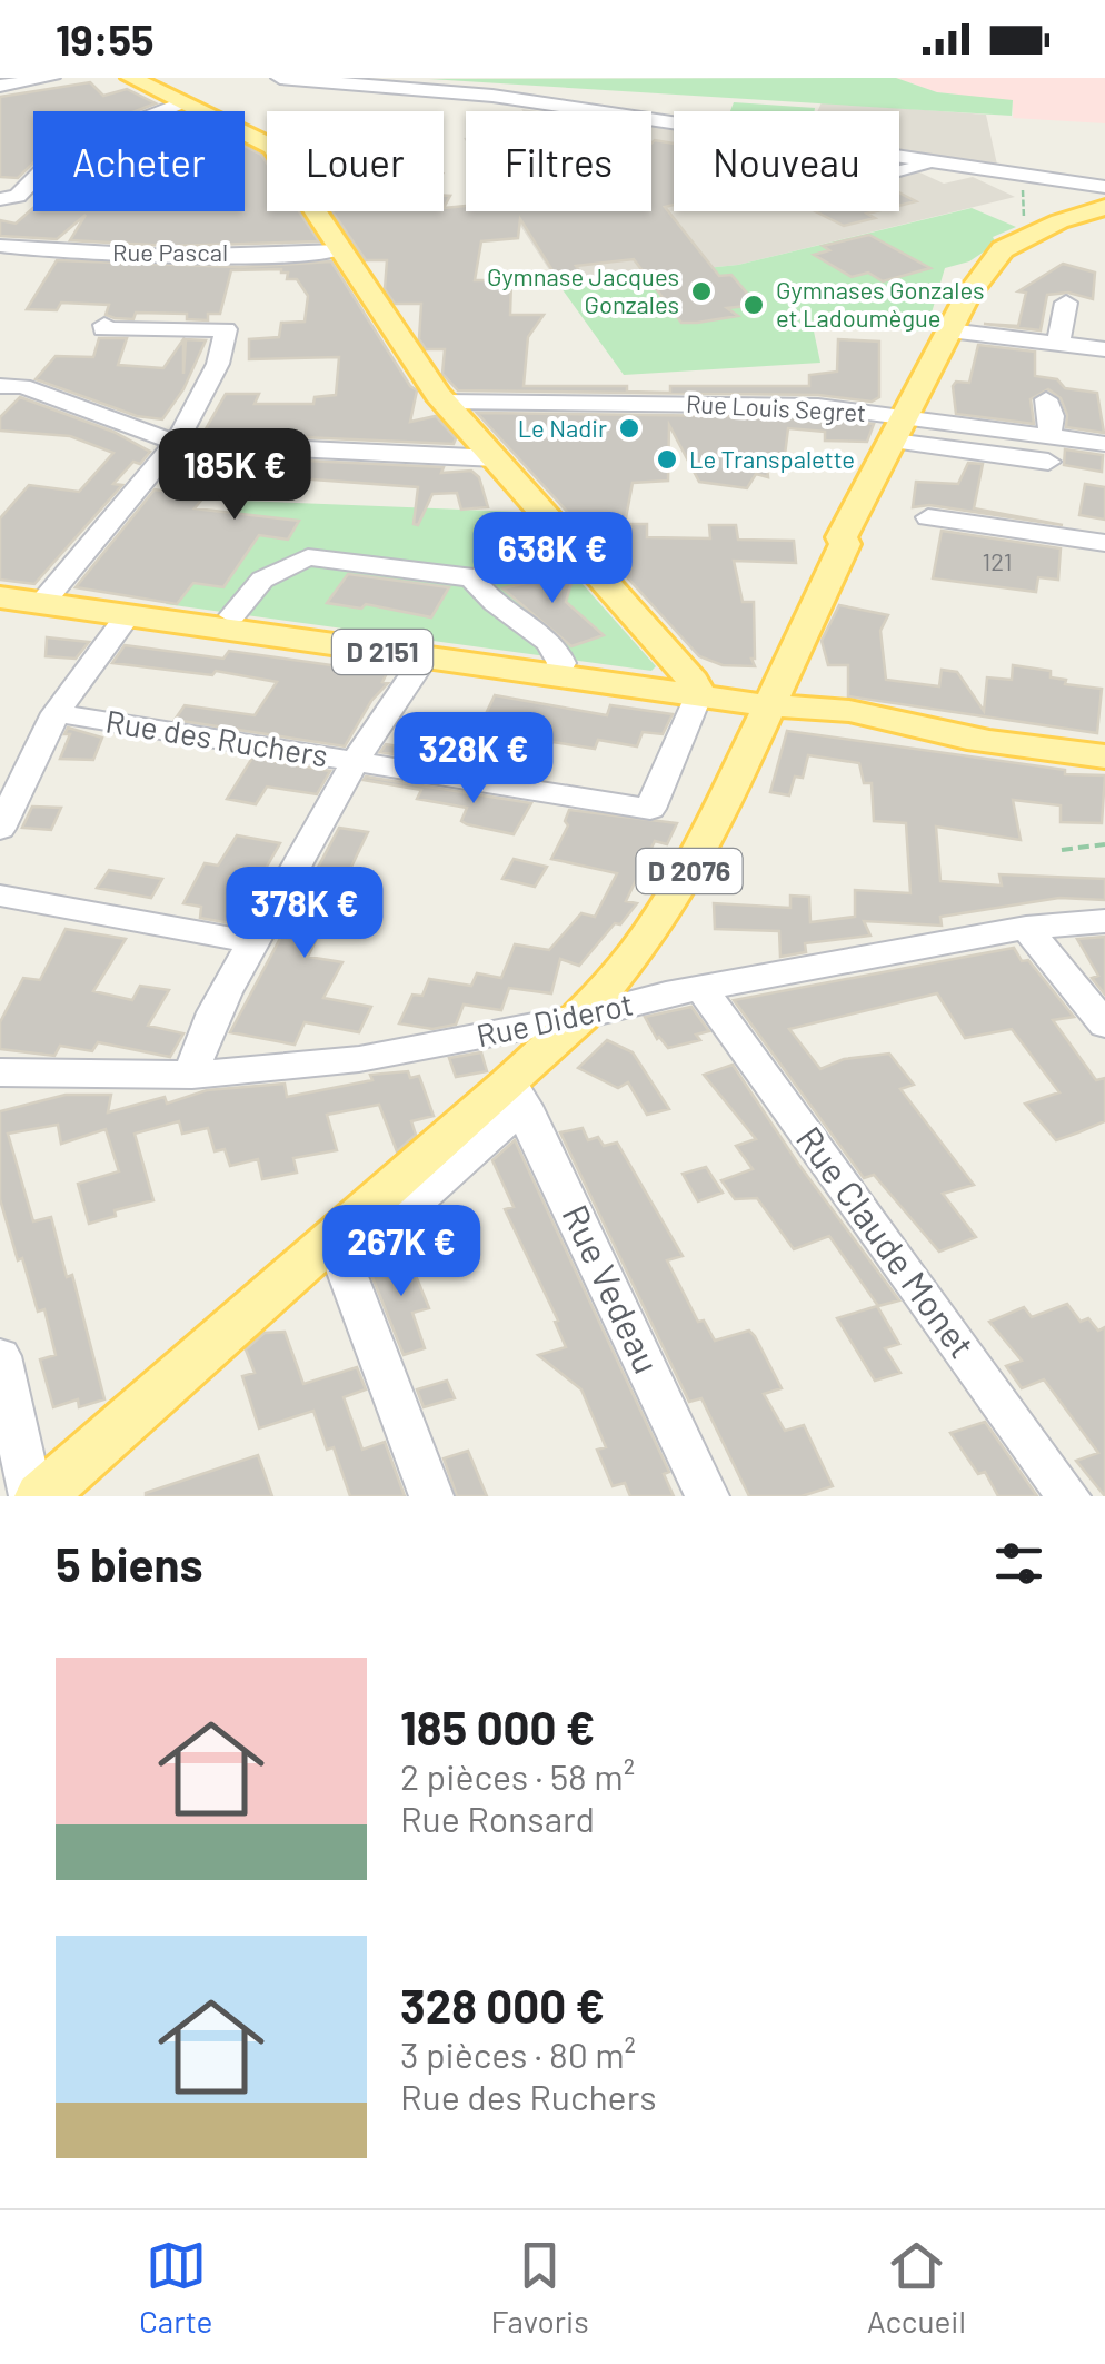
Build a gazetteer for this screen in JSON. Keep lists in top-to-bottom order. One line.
{"streets":{"main road":["D 2151","D 2076"],"street":["Rue Pascal","Rue Louis Segret","Rue des Ruchers","Rue Diderot","Rue Claude Monet","Rue Vedeau"]},"crossings":[["Rue Louis Segret","D 2076"],["D 2151","Rue des Ruchers"],["D 2151","D 2076"],["D 2076","Rue Diderot"],["D 2076","Rue Vedeau"],["Rue Diderot","Rue Claude Monet"]],"places":["Gymnase Jacques Gonzales","Gymnases Gonzales et Ladoumègue","Le Nadir","Le Transpalette"],"house_numbers":["121"],"page":{"status":"19:55","chip":["Acheter","Louer","Filtres","Nouveau"],"price":["185K €","638K €","328K €","378K €","267K €"],"heading":"5 biens","list":[{"name":"185 000 €","note":"2 pièces · 58 m² · Rue Ronsard"},{"name":"328 000 €","note":"3 pièces · 80 m² · Rue des Ruchers"}],"tabs":["Carte","Favoris","Accueil"]}}
